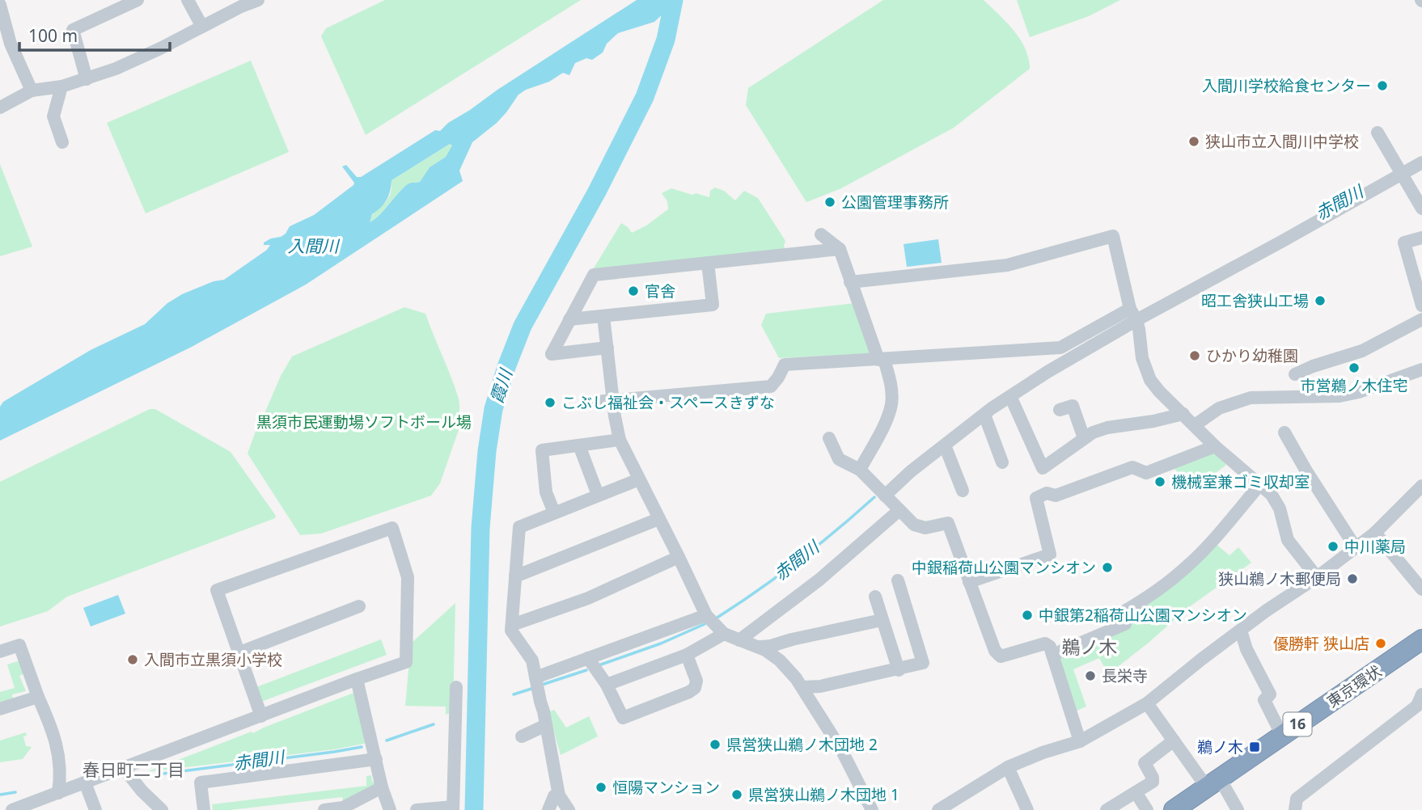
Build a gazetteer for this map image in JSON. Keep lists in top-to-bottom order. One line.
{"streets":{"highway":["東京環状","16"]},"districts":["鵜ノ木","春日町二丁目"],"water":["赤間川","入間川","霞川"],"parks":["黒須市民運動場ソフトボール場"],"places":{"other":["入間川学校給食センター","狭山市立入間川中学校","公園管理事務所","官舎","昭工舎狭山工場","ひかり幼稚園","市営鵜ノ木住宅","こぶし福祉会・スペースきずな","機械室兼ゴミ収却室","中川薬局","中銀稲荷山公園マンシオン","狭山鵜ノ木郵便局","中銀第2稲荷山公園マンシオン","優勝軒 狭山店","入間市立黒須小学校","長栄寺","県営狭山鵜ノ木団地 2","恒陽マンション","県営狭山鵜ノ木団地 1"],"transit":["鵜ノ木"]},"scale_bar":"100 m"}
